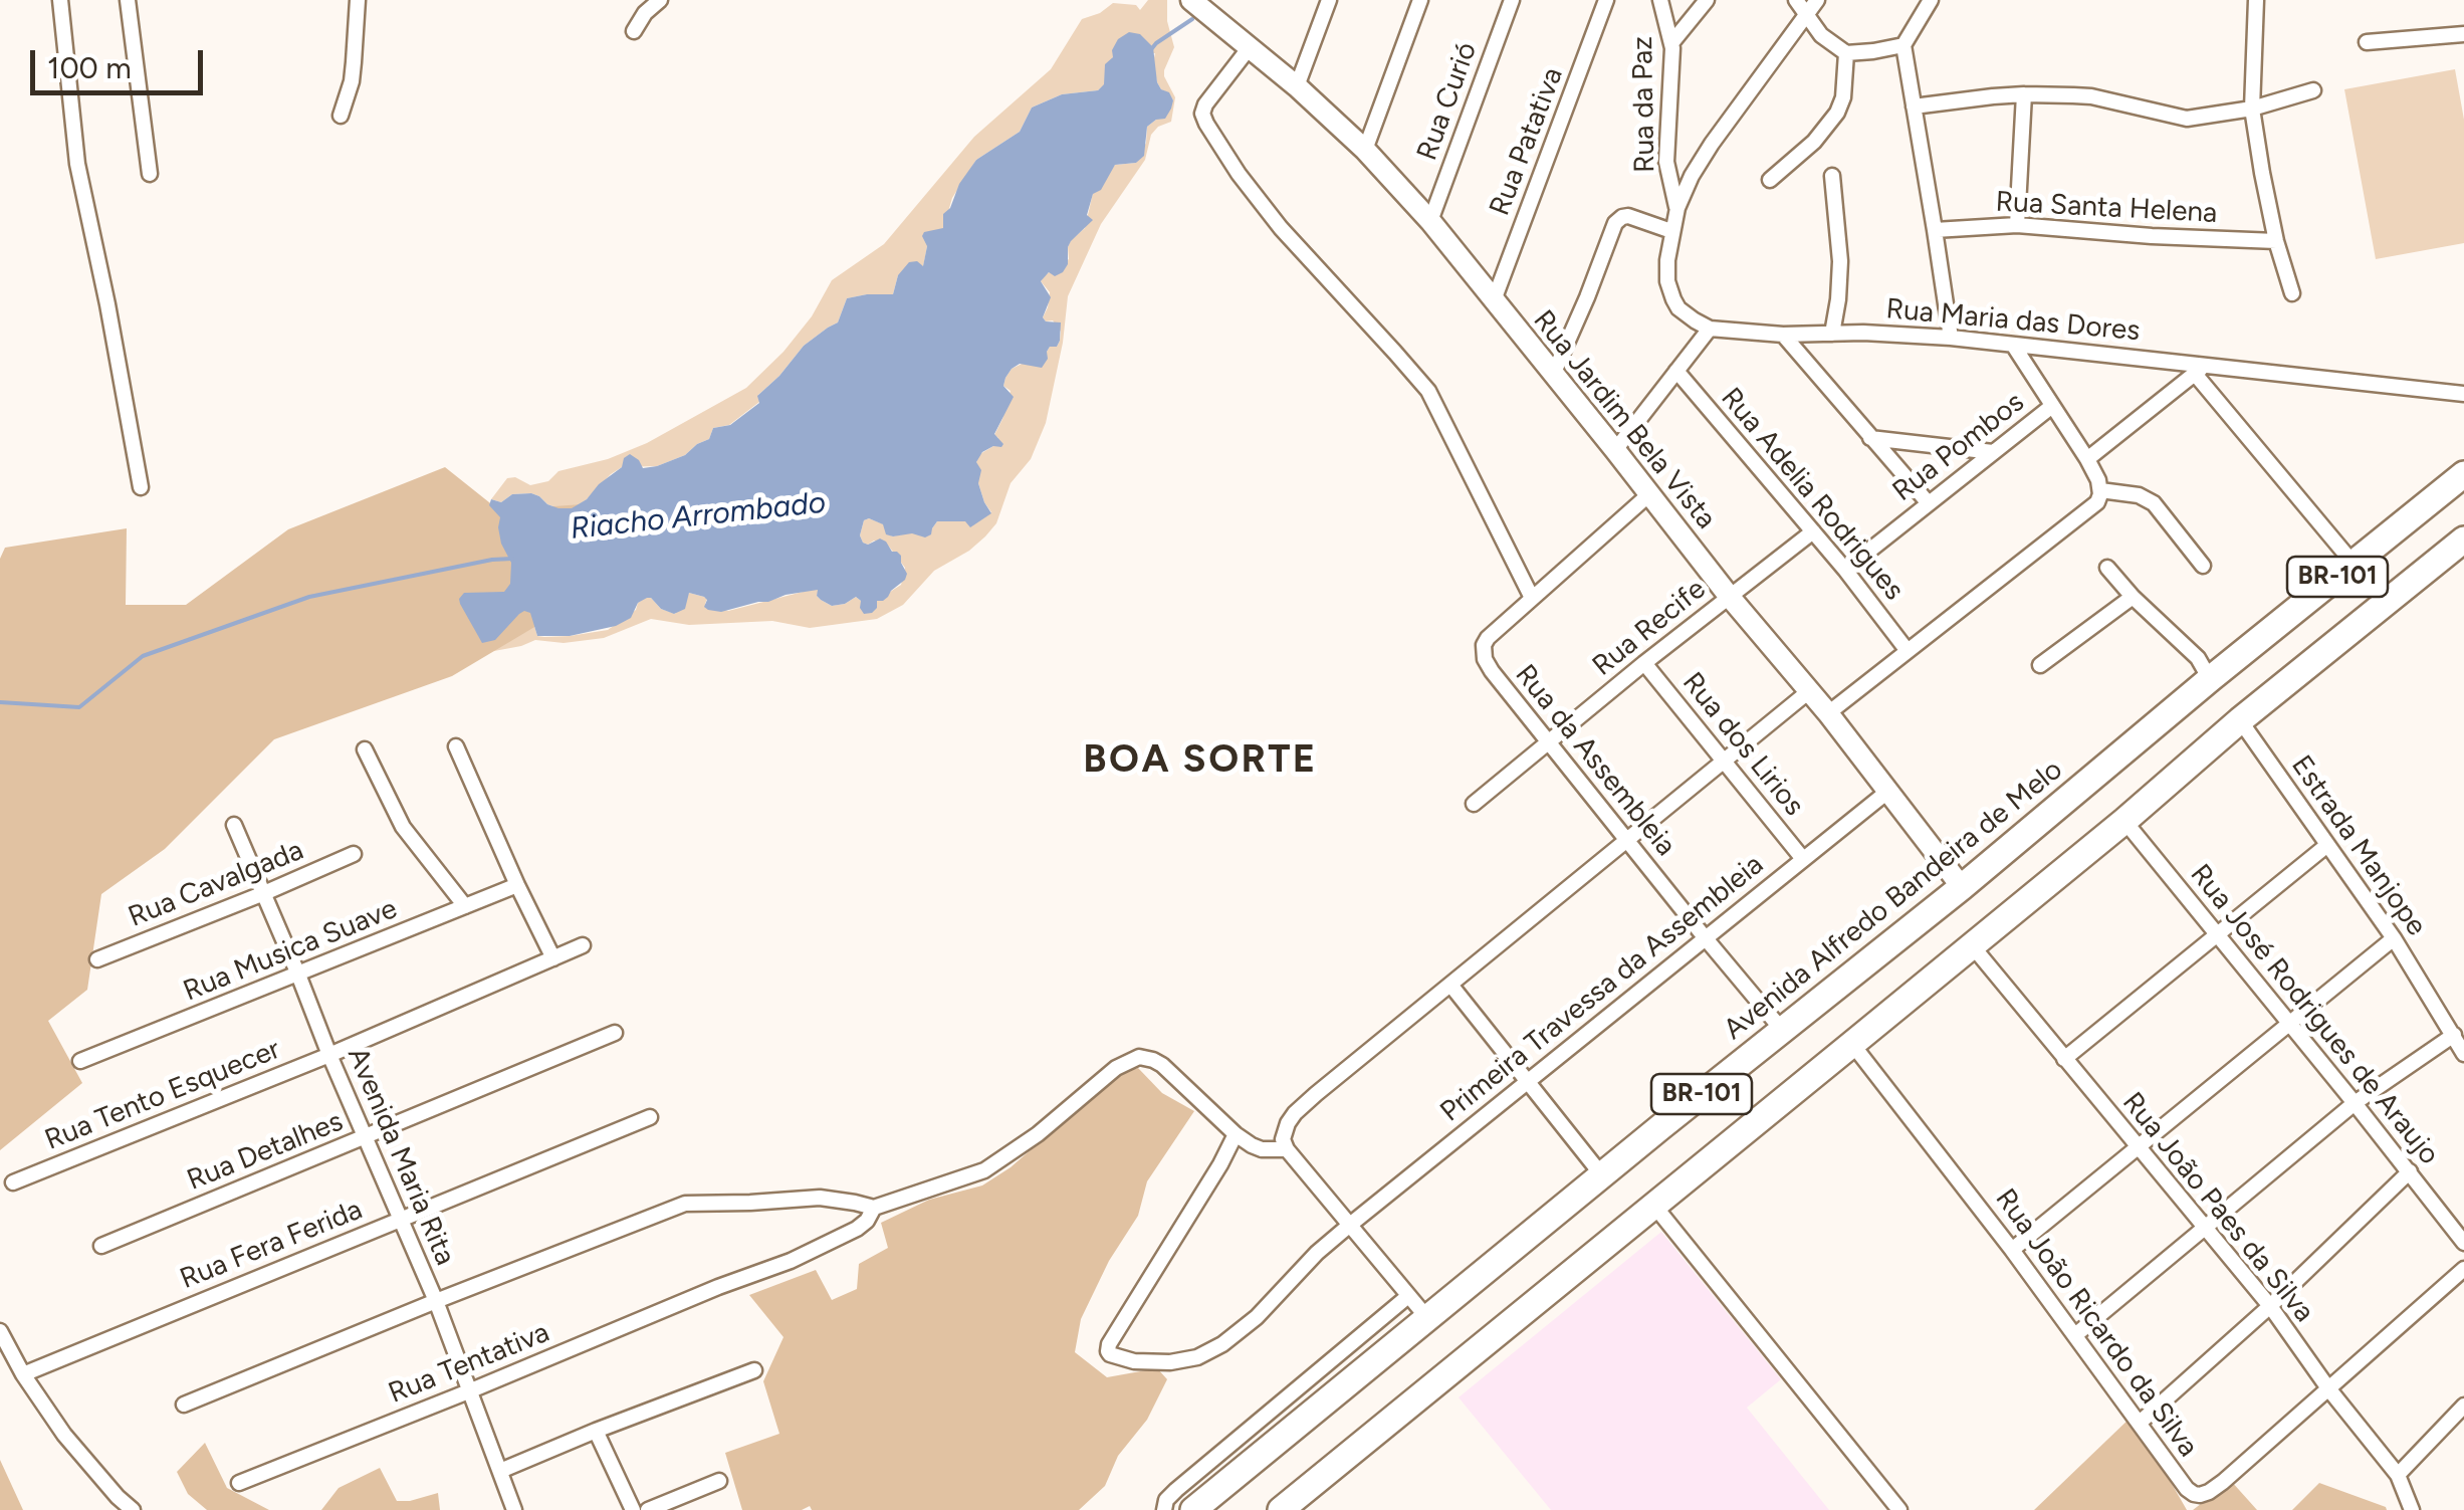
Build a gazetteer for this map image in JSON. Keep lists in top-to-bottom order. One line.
{"streets":{"highway":["BR-101","Avenida Alfredo Bandeira de Melo"],"main road":["Rua Jardim Bela Vista"],"street":["Rua Curió","Rua da Paz","Rua Patativa","Rua Santa Helena","Rua Maria das Dores","Rua Pombos","Rua Adelia Rodrigues","Rua Recife","Rua dos Lirios","Rua da Assembleia","Estrada Manjope","Rua Cavalgada","Rua Musica Suave","Primeira Travessa da Assembleia","Rua José Rodrigues de Araujo","Rua Tento Esquecer","Rua Detalhes","Avenida Maria Rita","Rua João Paes da Silva","Rua Fera Ferida","Rua João Ricardo da Silva","Rua Tentativa"]},"crossings":[["Rua Curió","Rua Jardim Bela Vista"],["Rua Patativa","Rua Jardim Bela Vista"],["Rua Jardim Bela Vista","Rua Recife"],["Rua Jardim Bela Vista","Rua da Assembleia"],["Rua Jardim Bela Vista","Avenida Alfredo Bandeira de Melo"],["Rua Jardim Bela Vista","Primeira Travessa da Assembleia"],["Rua Pombos","Rua Adelia Rodrigues"],["Rua Adelia Rodrigues","Rua Recife"],["BR-101","Estrada Manjope"],["BR-101","Avenida Alfredo Bandeira de Melo"],["BR-101","Rua José Rodrigues de Araujo"],["BR-101","Rua João Paes da Silva"],["BR-101","Rua João Ricardo da Silva"],["Rua Recife","Rua dos Lirios"],["Rua Recife","Rua da Assembleia"],["Rua dos Lirios","Primeira Travessa da Assembleia"],["Rua da Assembleia","Avenida Alfredo Bandeira de Melo"],["Rua da Assembleia","Primeira Travessa da Assembleia"],["Rua Cavalgada","Avenida Maria Rita"],["Rua Musica Suave","Avenida Maria Rita"],["Rua Tento Esquecer","Avenida Maria Rita"],["Rua Detalhes","Avenida Maria Rita"],["Avenida Maria Rita","Rua Fera Ferida"],["Avenida Maria Rita","Rua Tentativa"],["Rua João Paes da Silva","Rua João Ricardo da Silva"]],"districts":["BOA SORTE"],"water":["Riacho Arrombado"],"scale_bar":"100 m"}
